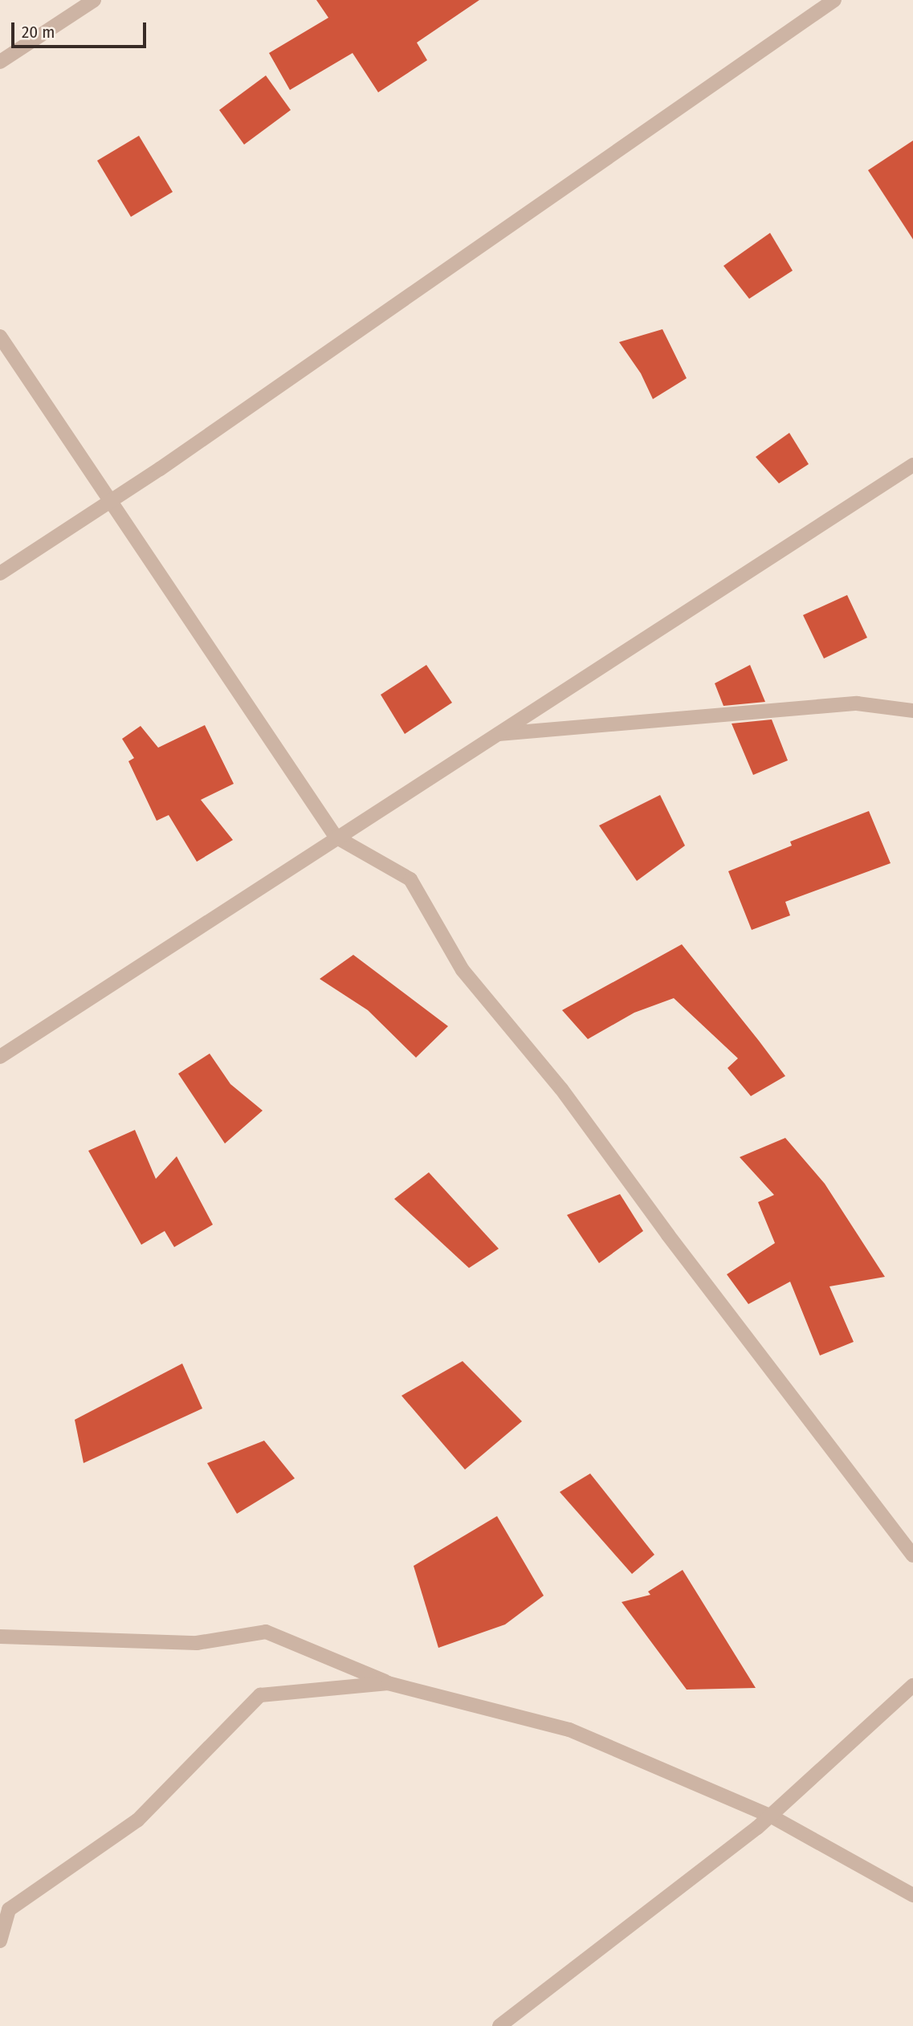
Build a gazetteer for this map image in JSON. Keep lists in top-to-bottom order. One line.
{"scale_bar":"20 m"}
